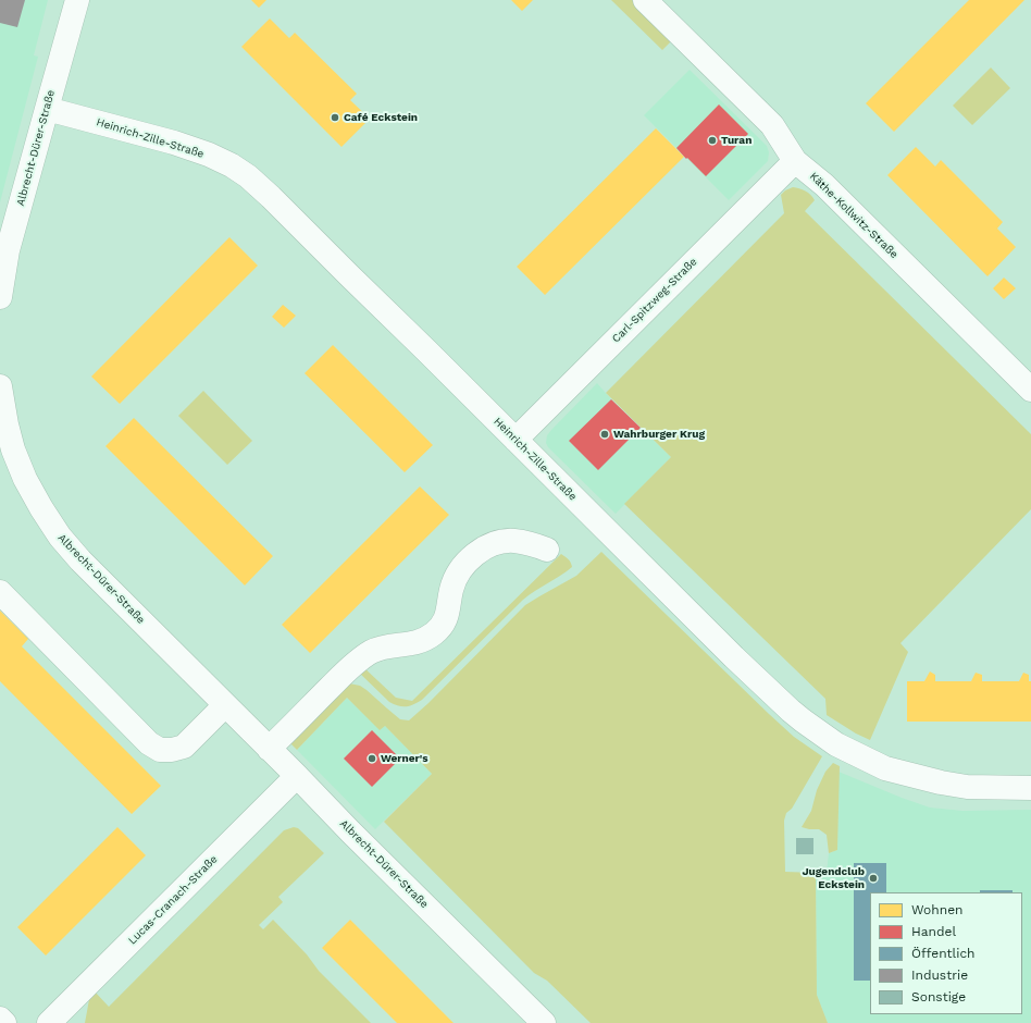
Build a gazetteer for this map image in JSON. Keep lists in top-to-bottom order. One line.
{"streets":{"street":["Heinrich-Zille-Straße","Albrecht-Dürer-Straße","Käthe-Kollwitz-Straße","Carl-Spitzweg-Straße","Lucas-Cranach-Straße"]},"crossings":[["Heinrich-Zille-Straße","Albrecht-Dürer-Straße"],["Heinrich-Zille-Straße","Carl-Spitzweg-Straße"],["Albrecht-Dürer-Straße","Lucas-Cranach-Straße"],["Käthe-Kollwitz-Straße","Carl-Spitzweg-Straße"]],"places":["Café Eckstein","Turan","Wahrburger Krug","Werner's","Jugendclub Eckstein"],"legend":["Wohnen","Handel","Öffentlich","Industrie","Sonstige"]}
